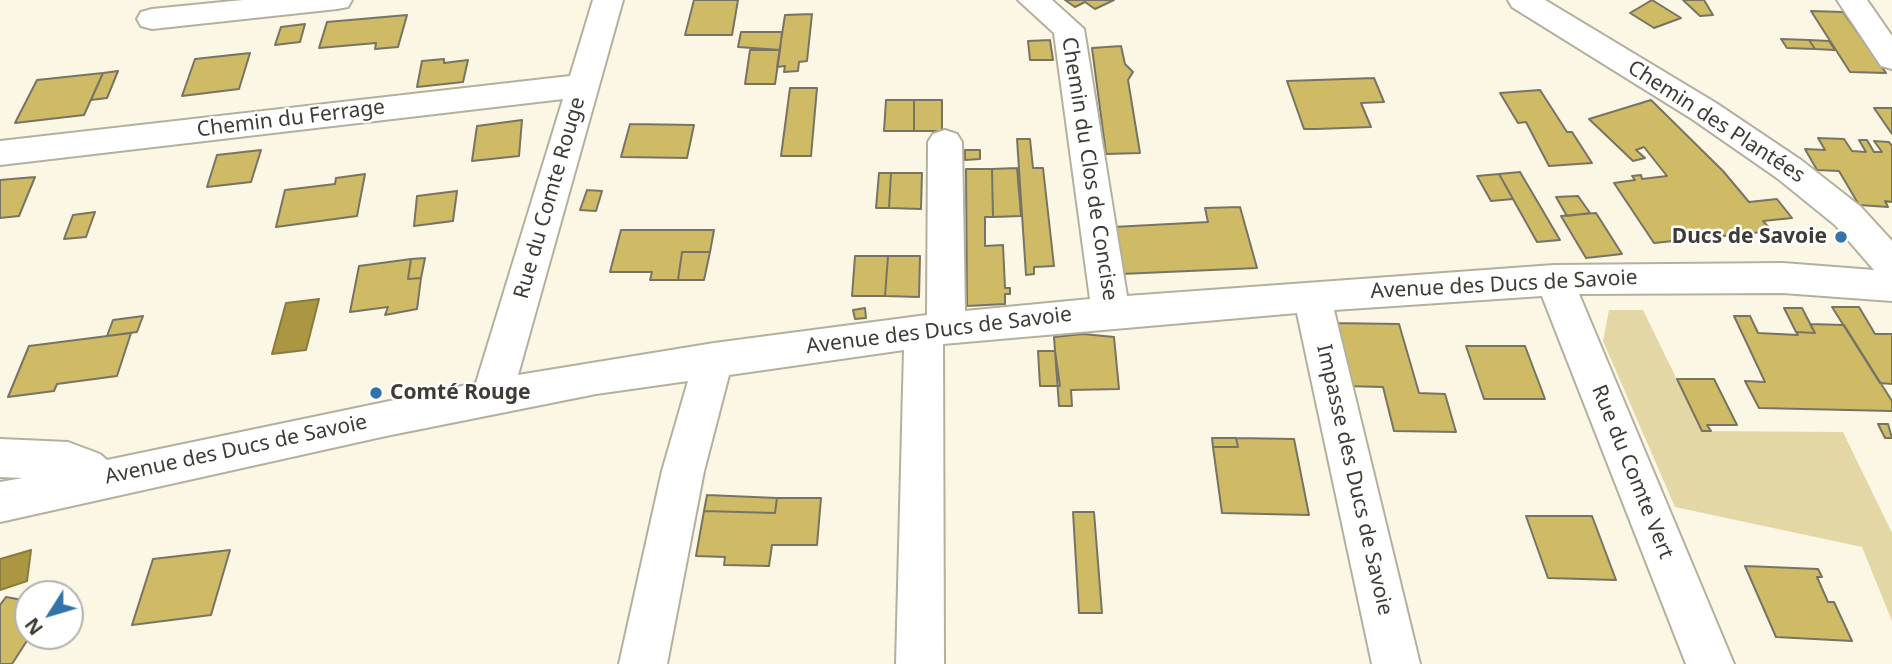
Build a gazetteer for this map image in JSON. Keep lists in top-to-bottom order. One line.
{"streets":{"street":["Chemin du Ferrage","Chemin des Plantées","Chemin du Clos de Concise","Rue du Comte Rouge","Avenue des Ducs de Savoie","Rue du Comte Vert","Impasse des Ducs de Savoie"]},"crossings":[["Chemin du Ferrage","Rue du Comte Rouge"],["Chemin du Clos de Concise","Avenue des Ducs de Savoie"],["Rue du Comte Rouge","Avenue des Ducs de Savoie"],["Avenue des Ducs de Savoie","Rue du Comte Vert"],["Avenue des Ducs de Savoie","Impasse des Ducs de Savoie"]],"places":["Ducs de Savoie","Comté Rouge"],"north":"bottom left"}
